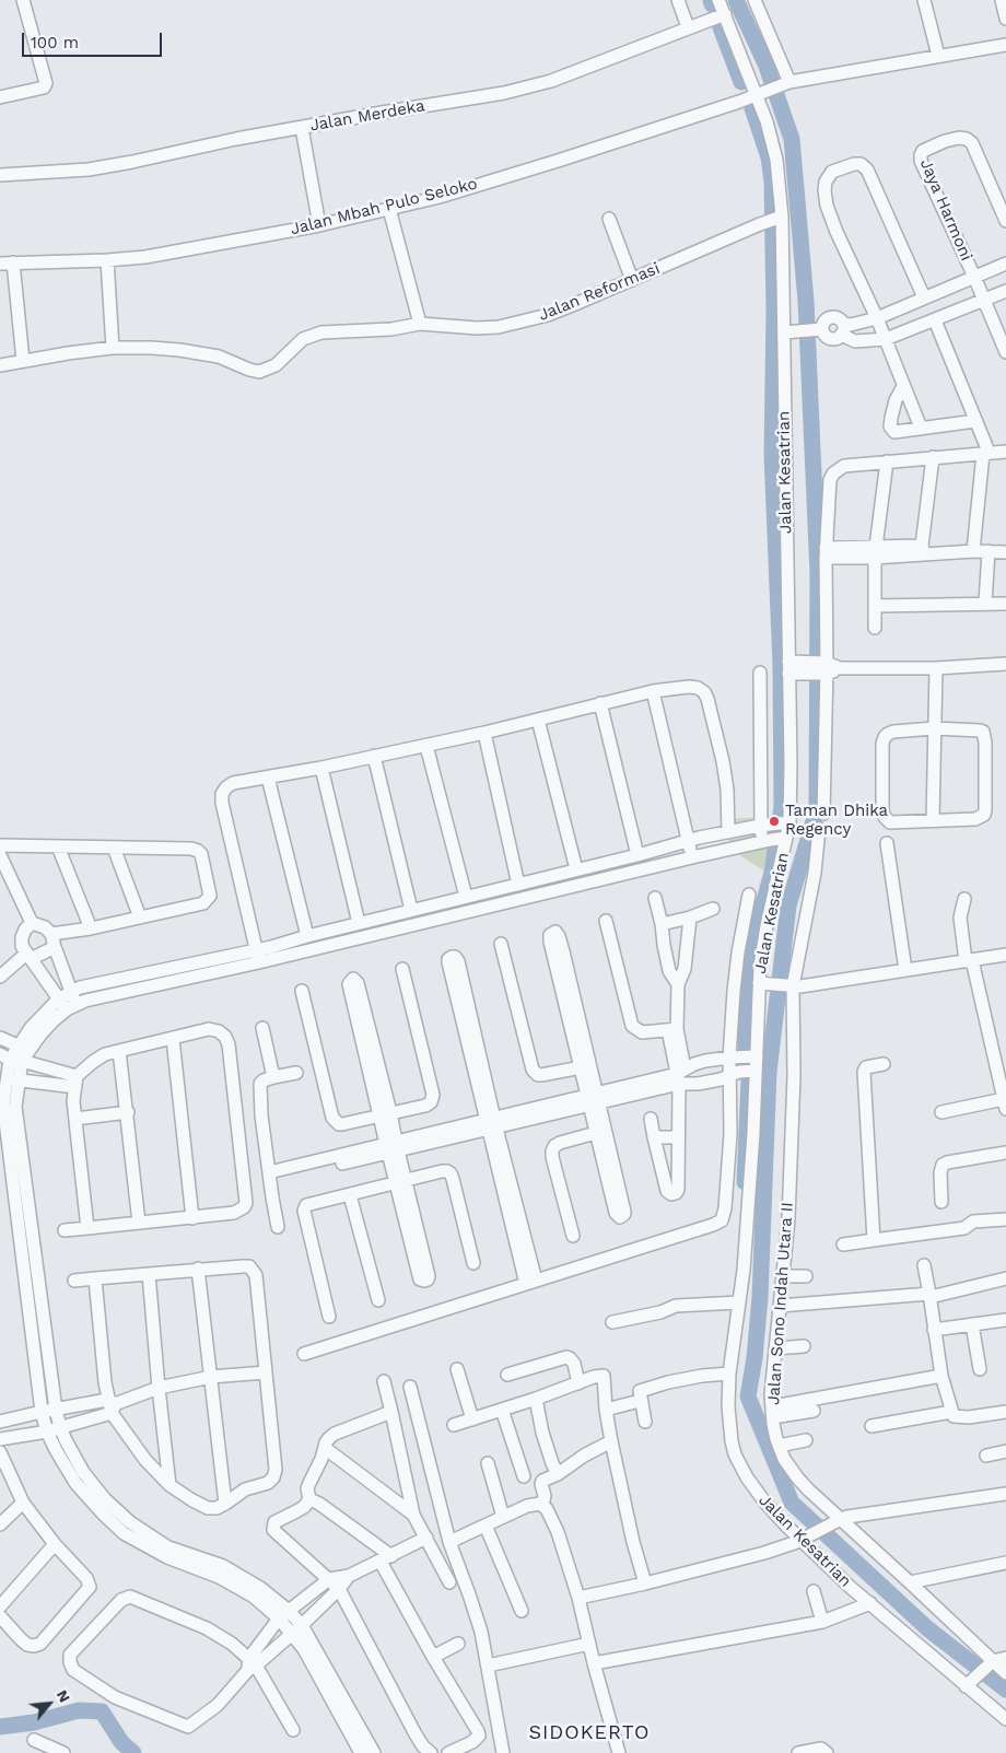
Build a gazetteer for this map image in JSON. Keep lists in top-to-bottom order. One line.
{"streets":{"street":["Jalan Merdeka","Jalan Mbah Pulo Seloko","Jaya Harmoni","Jalan Reformasi","Jalan Kesatrian","Jalan Sono Indah Utara II"]},"crossings":[["Jalan Merdeka","Jalan Kesatrian"],["Jalan Mbah Pulo Seloko","Jalan Kesatrian"],["Jalan Reformasi","Jalan Kesatrian"]],"districts":["SIDOKERTO"],"places":["Taman Dhika Regency"],"scale_bar":"100 m","north":"top right"}
